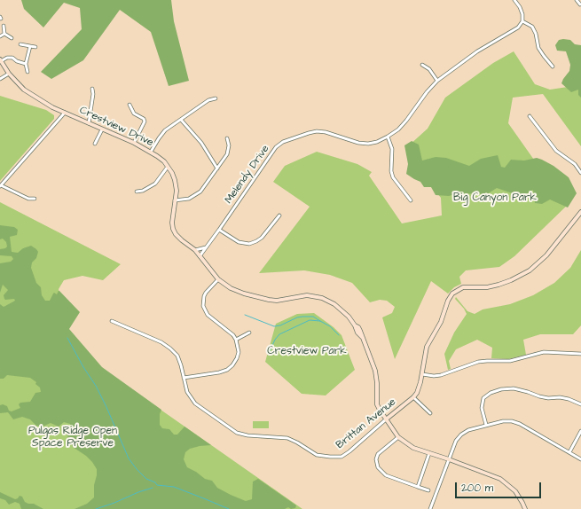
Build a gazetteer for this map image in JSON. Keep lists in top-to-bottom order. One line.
{"streets":{"street":["Crestview Drive","Melendy Drive","Brittan Avenue"]},"crossings":[["Crestview Drive","Melendy Drive"],["Crestview Drive","Brittan Avenue"]],"parks":["Big Canyon Park","Crestview Park","Pulgas Ridge Open Space Preserve"],"scale_bar":"200 m"}
